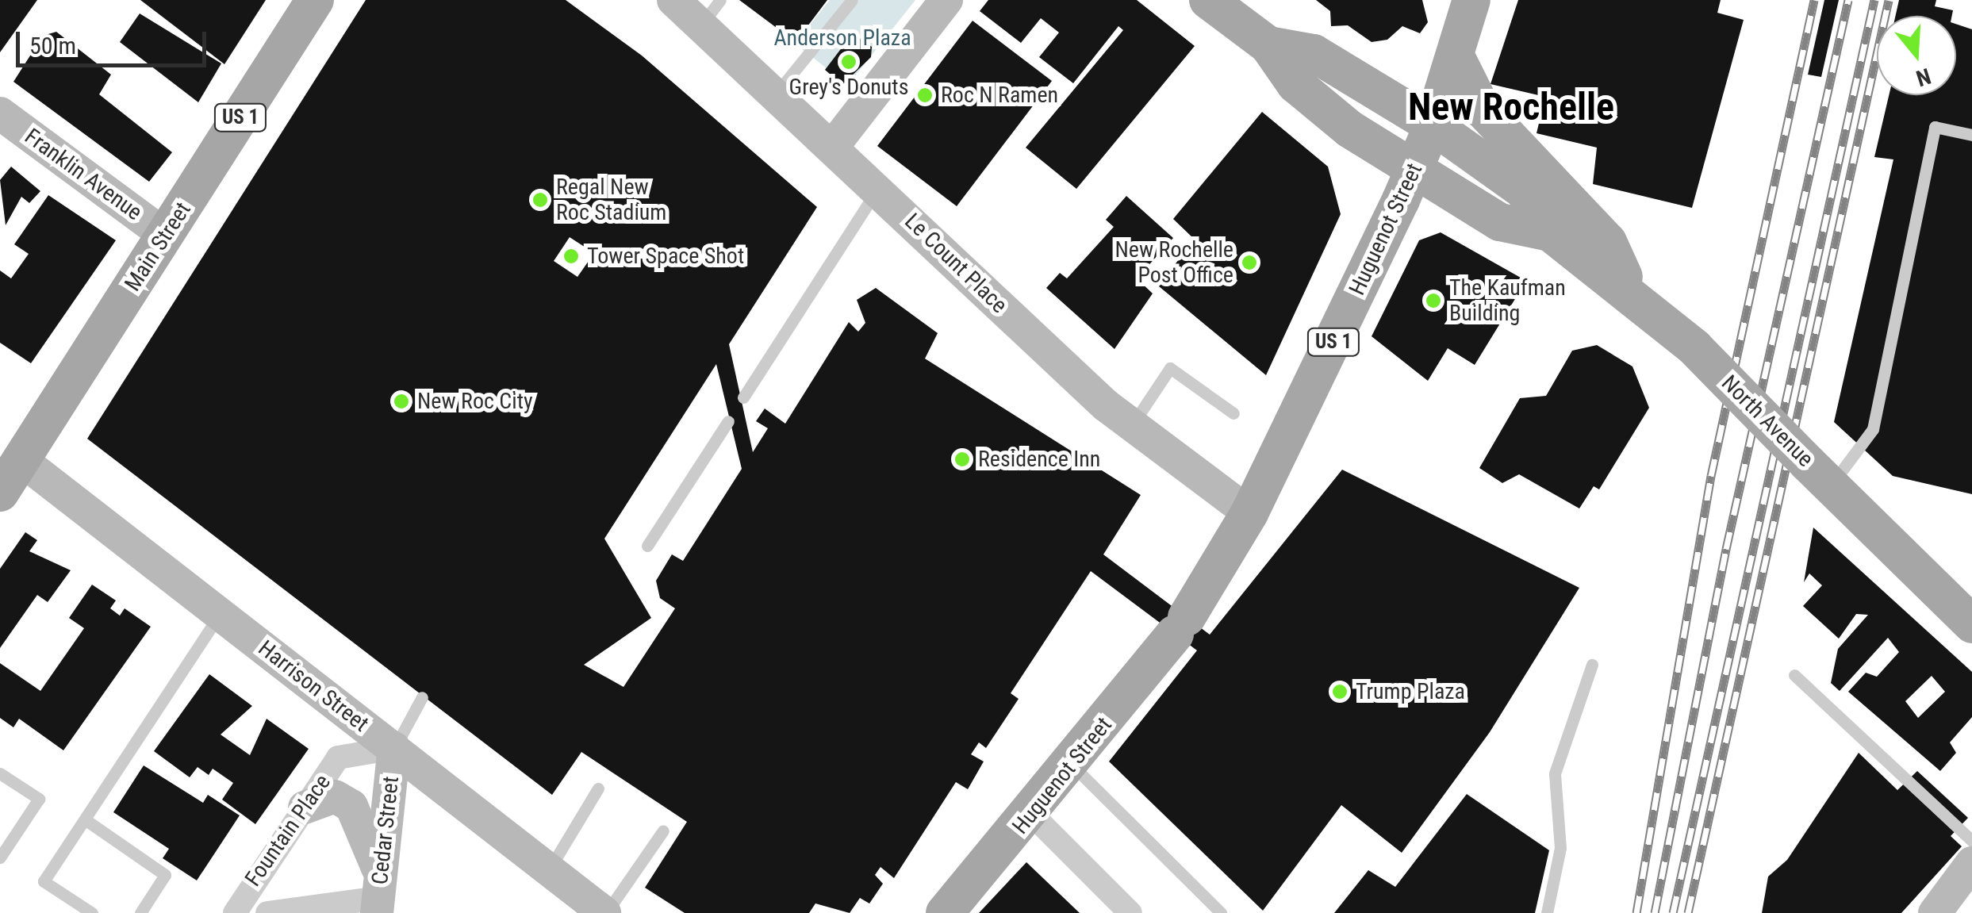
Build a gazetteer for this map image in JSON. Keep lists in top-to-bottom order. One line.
{"streets":{"main road":["US 1","Huguenot Street","Main Street","North Avenue"],"street":["Franklin Avenue","Le Count Place","Harrison Street","Fountain Place","Cedar Street"]},"crossings":[["Franklin Avenue","Main Street"],["Huguenot Street","Le Count Place"],["Huguenot Street","North Avenue"],["Main Street","Harrison Street"],["Harrison Street","Fountain Place"],["Harrison Street","Cedar Street"],["Fountain Place","Cedar Street"]],"districts":["New Rochelle"],"parks":["Anderson Plaza"],"places":["Grey's Donuts","Roc N Ramen","Regal New Roc Stadium","Tower Space Shot","New Rochelle Post Office","The Kaufman Building","New Roc City","Residence Inn","Trump Plaza"],"scale_bar":"50 m","north":"bottom"}
